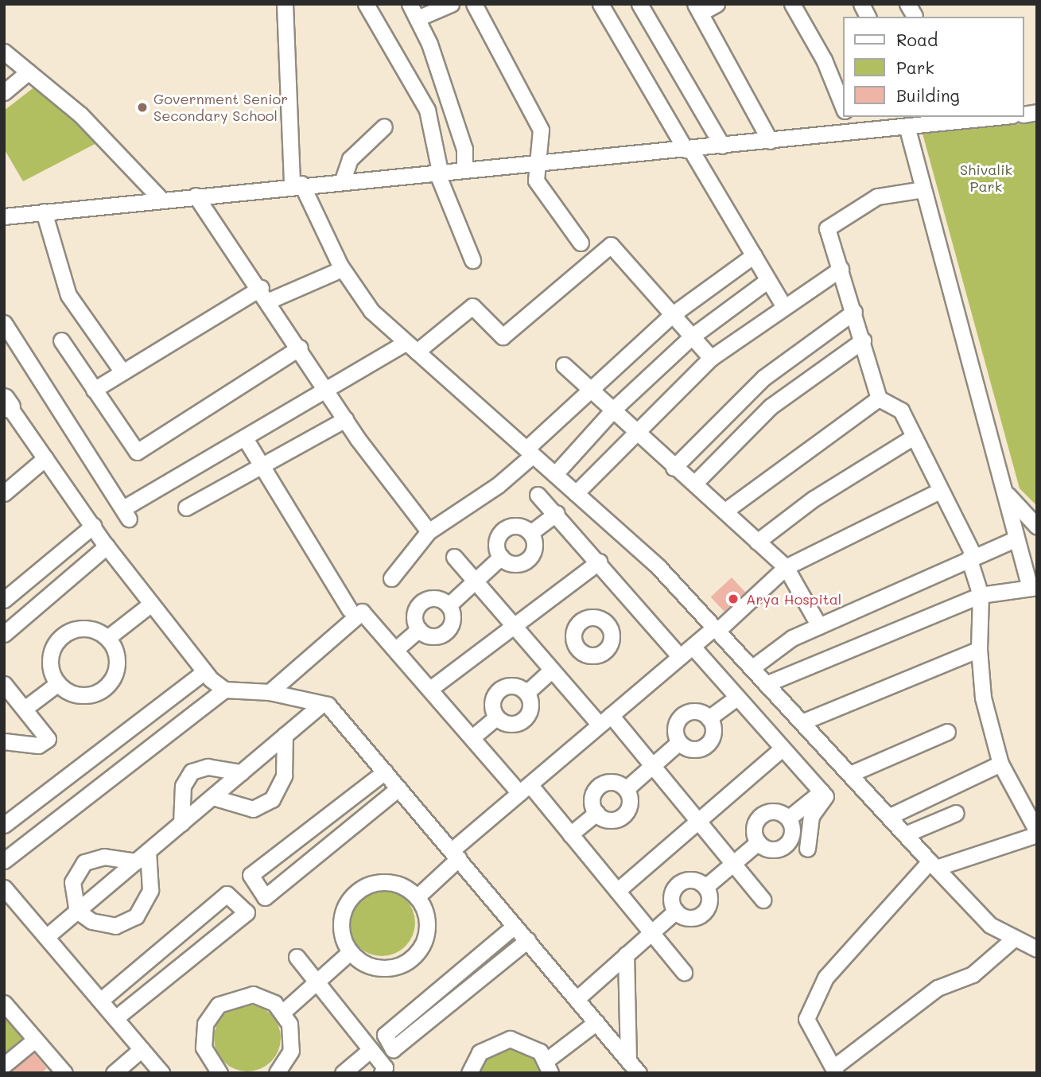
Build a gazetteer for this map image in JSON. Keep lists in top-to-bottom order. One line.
{"parks":["Shivalik Park"],"places":["Government Senior Secondary School","Arya Hospital"],"legend":["Road","Park","Building"]}
